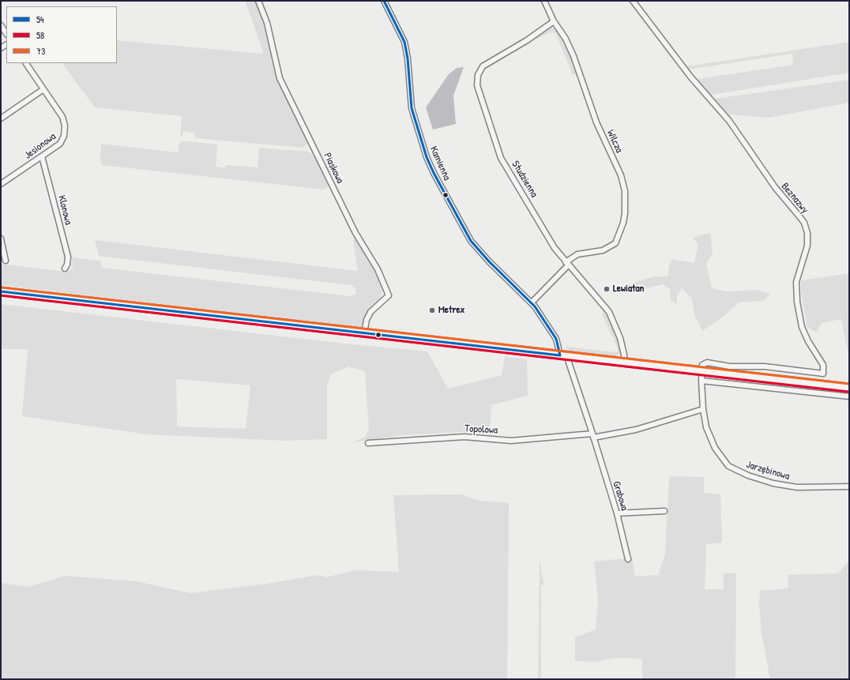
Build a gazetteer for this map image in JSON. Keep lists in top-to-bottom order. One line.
{"streets":{"street":["Wilcza","Jesionowa","Kamienna","Piaskowa","Studzienna","Beznazwy","Klonowa","Topolowa","Jarzębinowa","Grabowa"]},"crossings":[["Wilcza","Kamienna"],["Wilcza","Studzienna"],["Jesionowa","Klonowa"],["Topolowa","Jarzębinowa"],["Topolowa","Grabowa"]],"places":["Lewiatan","Metrex"],"lines":["transit line 54","transit line 73","transit line 58"],"legend":["54","58","73"]}
